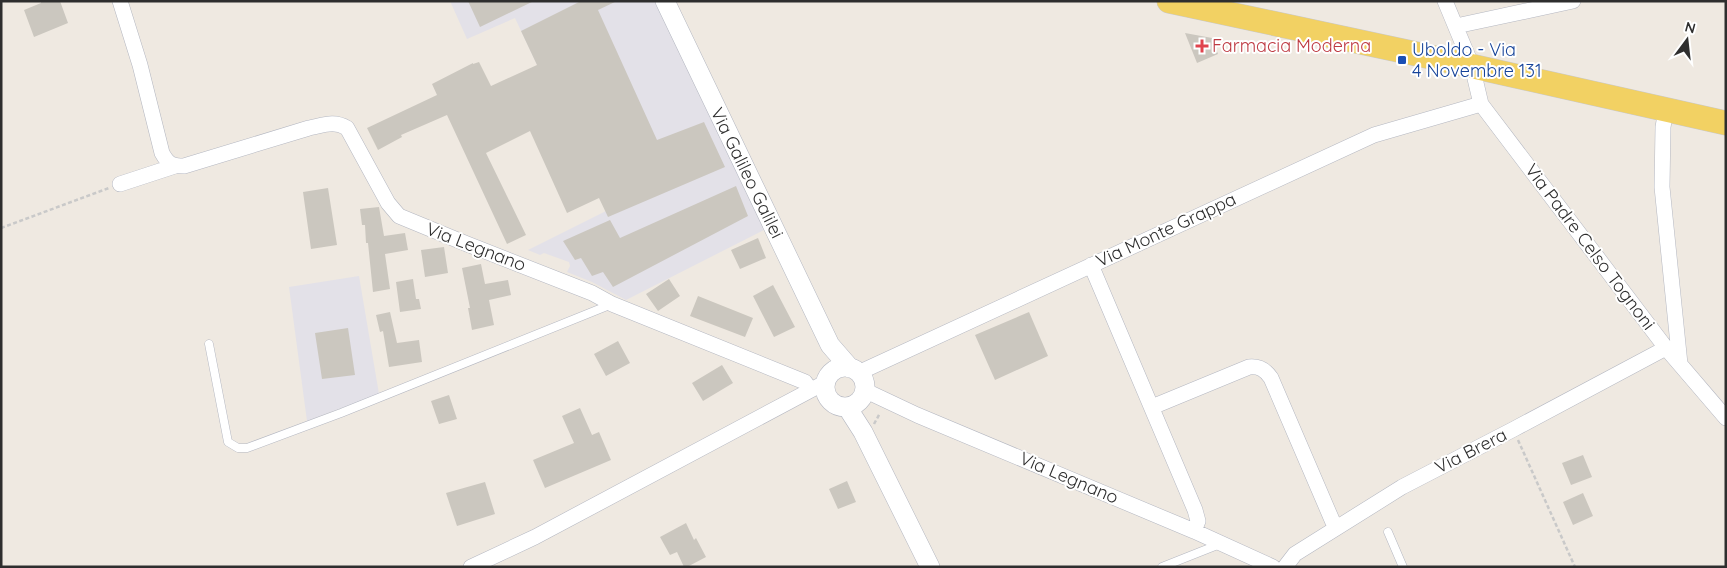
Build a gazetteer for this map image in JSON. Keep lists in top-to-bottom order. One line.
{"streets":{"street":["Via Galileo Galilei","Via Monte Grappa","Via Legnano","Via Padre Celso Tognoni","Via Brera"]},"crossings":[["Via Galileo Galilei","Via Monte Grappa"],["Via Galileo Galilei","Via Legnano"],["Via Monte Grappa","Via Legnano"],["Via Monte Grappa","Via Padre Celso Tognoni"],["Via Padre Celso Tognoni","Via Brera"]],"places":{"health":["Farmacia Moderna"],"transit":["Uboldo - Via 4 Novembre 131"]},"north":"top"}
